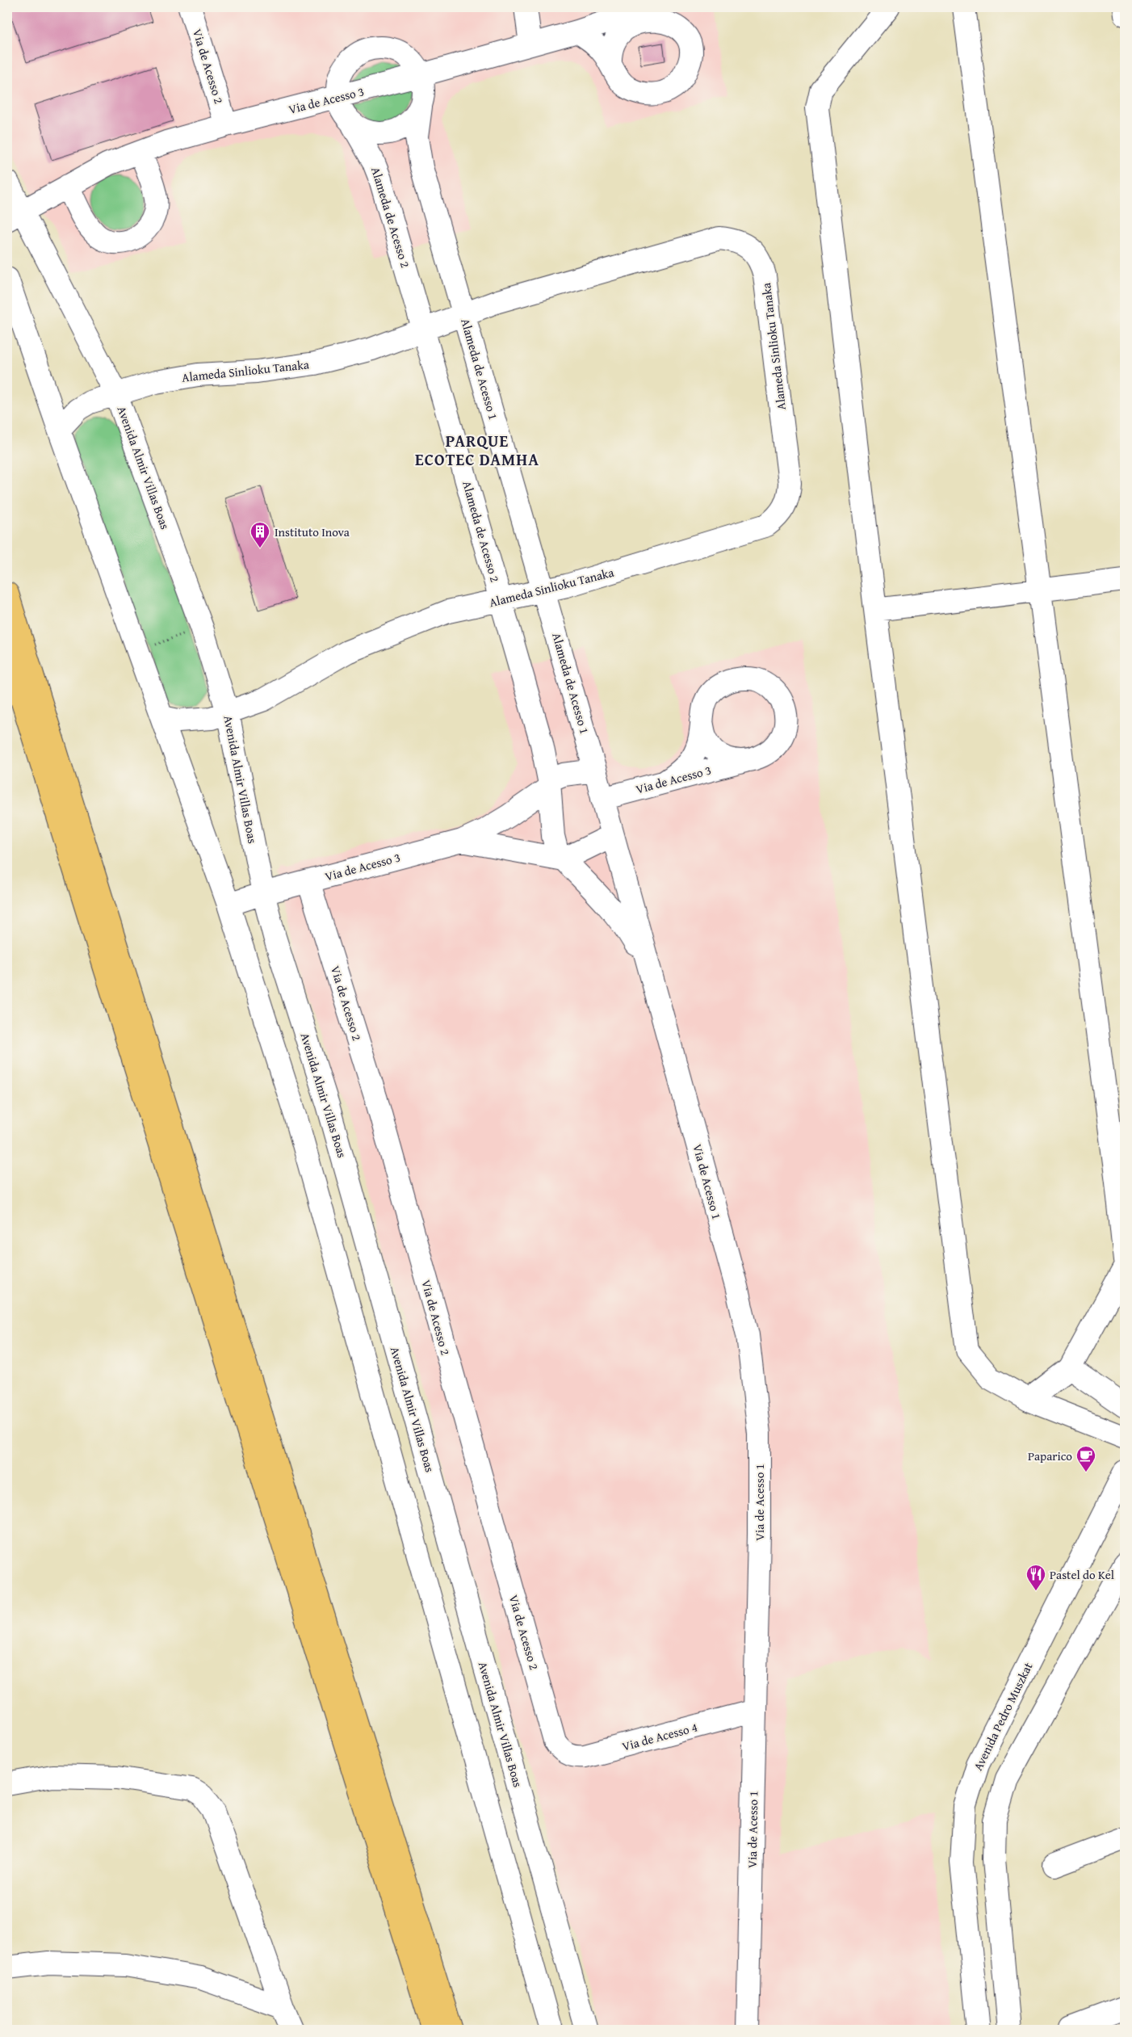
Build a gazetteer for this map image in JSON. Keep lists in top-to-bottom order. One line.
{"streets":{"street":["Via de Acesso 2","Via de Acesso 3","Alameda de Acesso 2","Alameda Sinlioku Tanaka","Alameda de Acesso 1","Avenida Almir Villas Boas","Via de Acesso 1","Avenida Pedro Muszkat","Via de Acesso 4"]},"crossings":[["Via de Acesso 2","Via de Acesso 3"],["Via de Acesso 2","Via de Acesso 4"],["Via de Acesso 3","Alameda de Acesso 2"],["Via de Acesso 3","Alameda de Acesso 1"],["Via de Acesso 3","Avenida Almir Villas Boas"],["Alameda de Acesso 2","Alameda Sinlioku Tanaka"],["Alameda Sinlioku Tanaka","Alameda de Acesso 1"],["Alameda Sinlioku Tanaka","Avenida Almir Villas Boas"],["Alameda de Acesso 1","Via de Acesso 1"],["Via de Acesso 1","Via de Acesso 4"]],"districts":["PARQUE ECOTEC DAMHA"],"places":{"building":["Instituto Inova"],"cafe":["Paparico"],"restaurant":["Pastel do Kel"]}}
